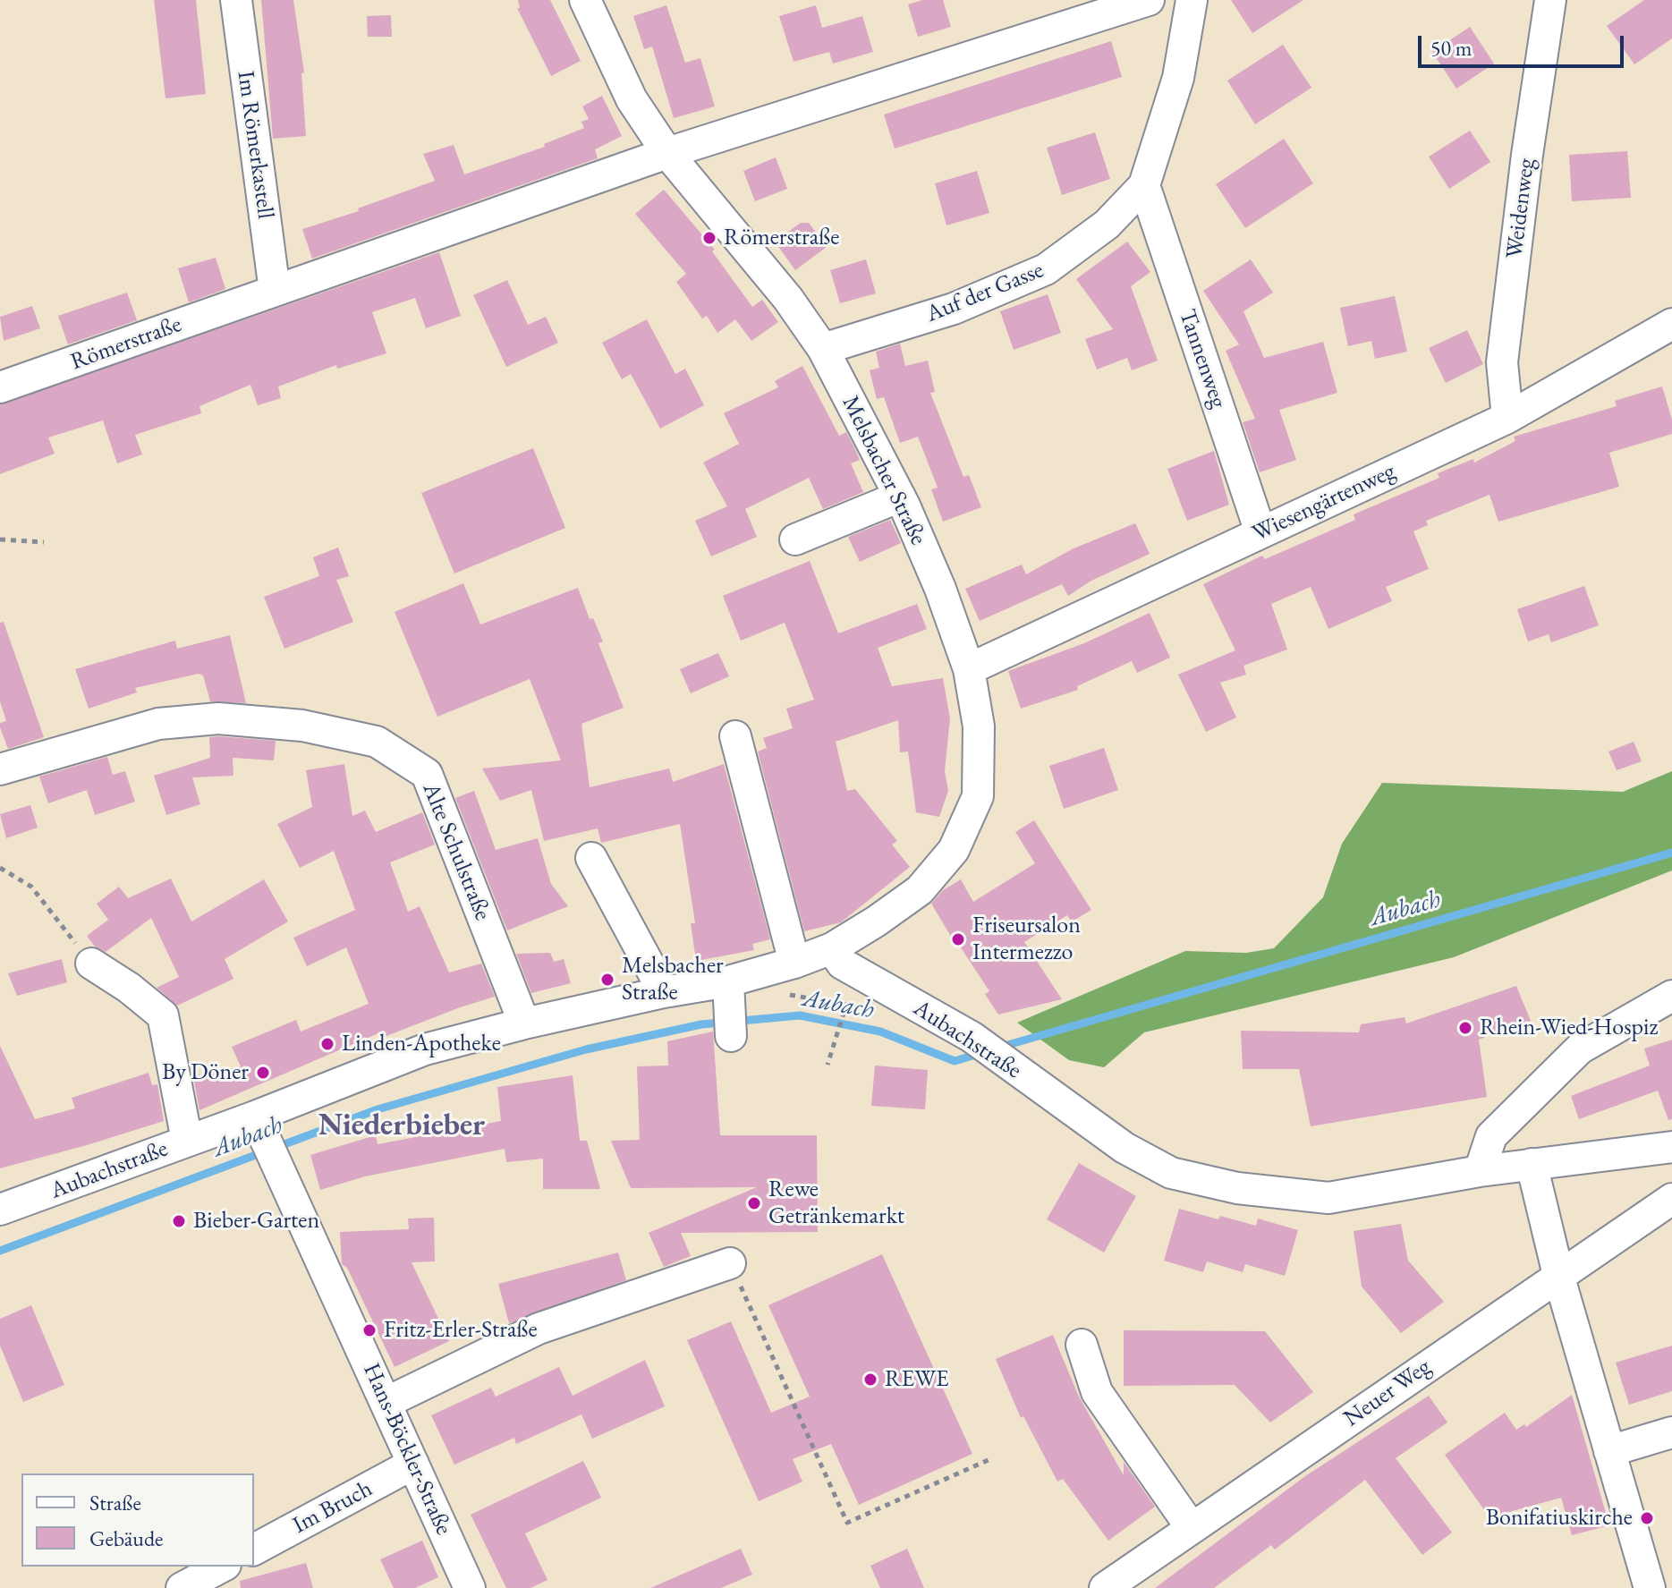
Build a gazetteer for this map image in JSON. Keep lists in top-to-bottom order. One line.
{"streets":{"street":["Im Römerkastell","Weidenweg","Auf der Gasse","Römerstraße","Tannenweg","Melsbacher Straße","Wiesengärtenweg","Alte Schulstraße","Aubachstraße","Neuer Weg","Hans-Böckler-Straße","Im Bruch"]},"crossings":[["Im Römerkastell","Römerstraße"],["Weidenweg","Wiesengärtenweg"],["Auf der Gasse","Tannenweg"],["Auf der Gasse","Melsbacher Straße"],["Römerstraße","Melsbacher Straße"],["Tannenweg","Wiesengärtenweg"],["Melsbacher Straße","Wiesengärtenweg"],["Melsbacher Straße","Aubachstraße"],["Alte Schulstraße","Aubachstraße"],["Aubachstraße","Hans-Böckler-Straße"],["Hans-Böckler-Straße","Im Bruch"]],"districts":["Niederbieber"],"water":["Aubach"],"places":["Römerstraße","Friseursalon Intermezzo","Melsbacher Straße","Rhein-Wied-Hospiz","Linden-Apotheke","By Döner","Rewe Getränkemarkt","Bieber-Garten","Fritz-Erler-Straße","REWE","Bonifatiuskirche"],"legend":["Straße","Gebäude"],"scale_bar":"50 m"}
